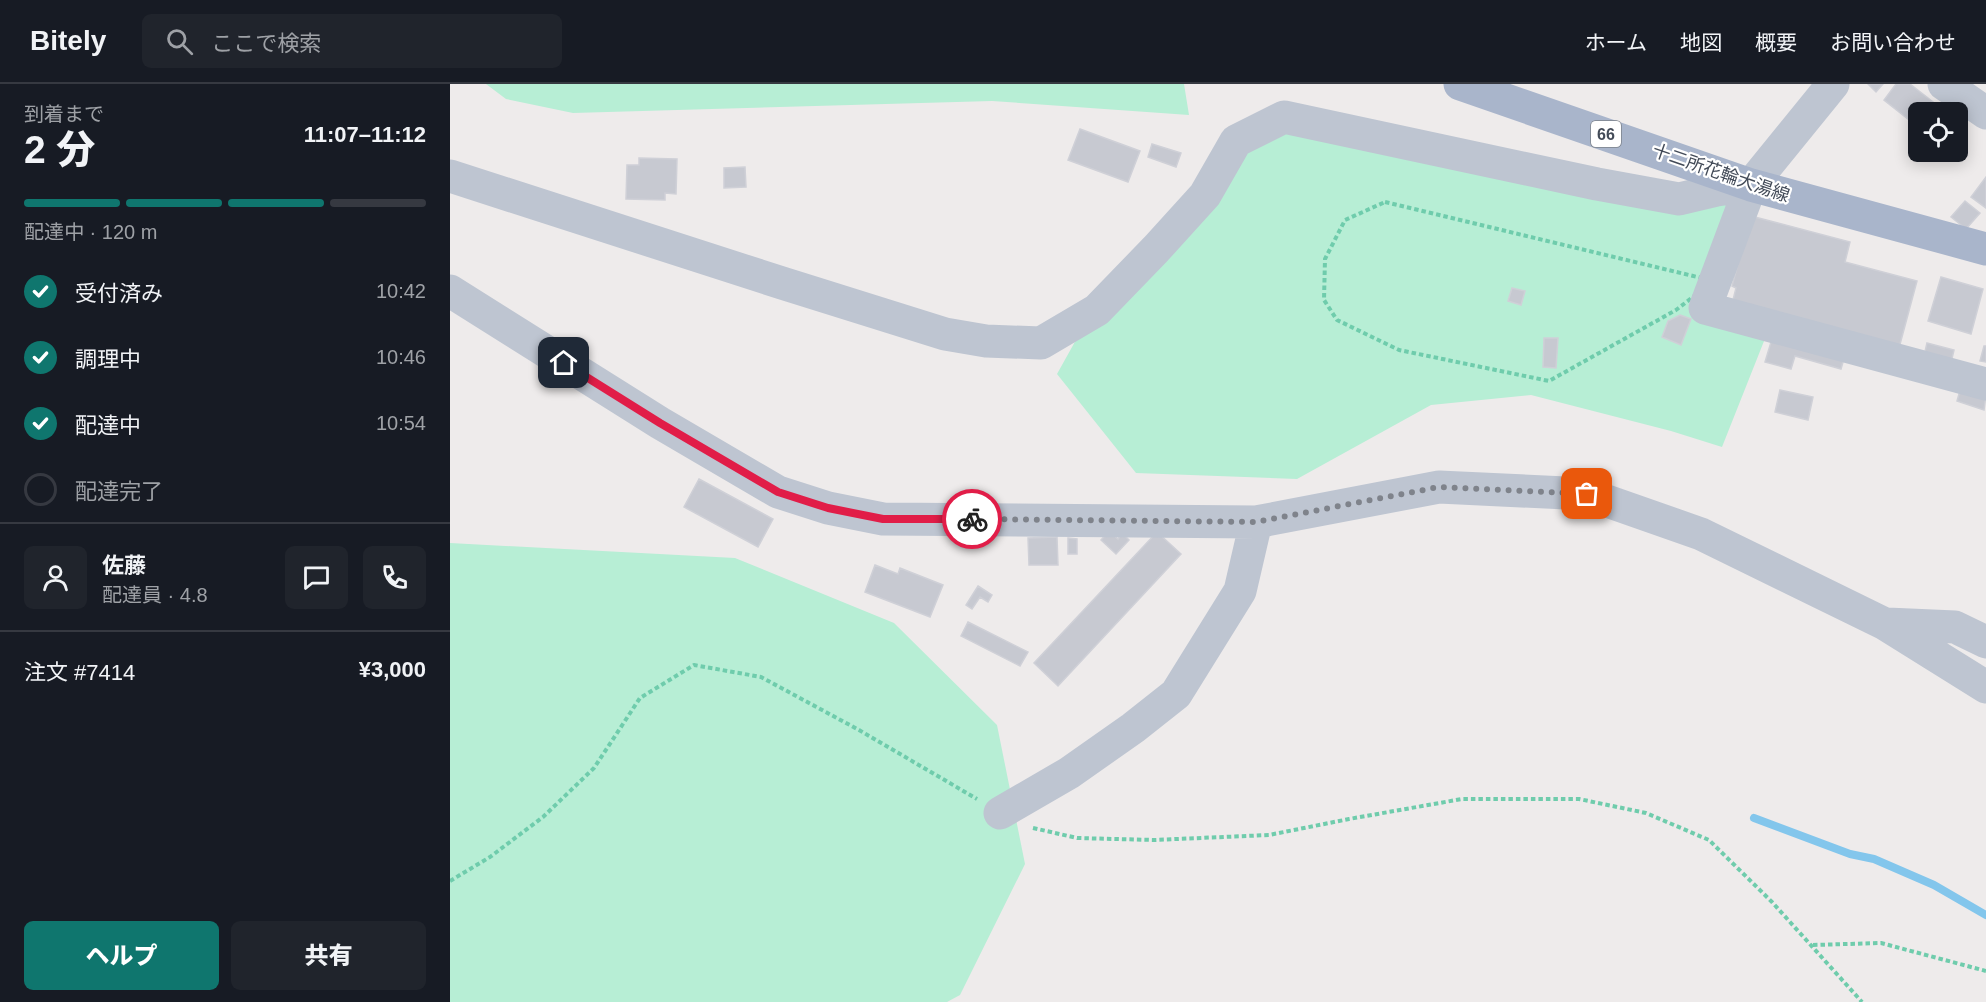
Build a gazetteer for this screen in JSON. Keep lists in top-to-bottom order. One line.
{"streets":{"main road":["66","十二所花輪大湯線"]},"page":{"header":"Bitely","search":"ここで検索","nav":["ホーム","地図","概要","お問い合わせ"],"heading":["2 分","到着まで","11:07–11:12"],"panel":["佐藤","配達員 · 4.8","注文 #7414","¥3,000"],"bar":"配達中 · 120 m","list":[["受付済み","10:42"],["調理中","10:46"],["配達中","10:54"],"配達完了"],"buttons":["ヘルプ","共有"]}}
